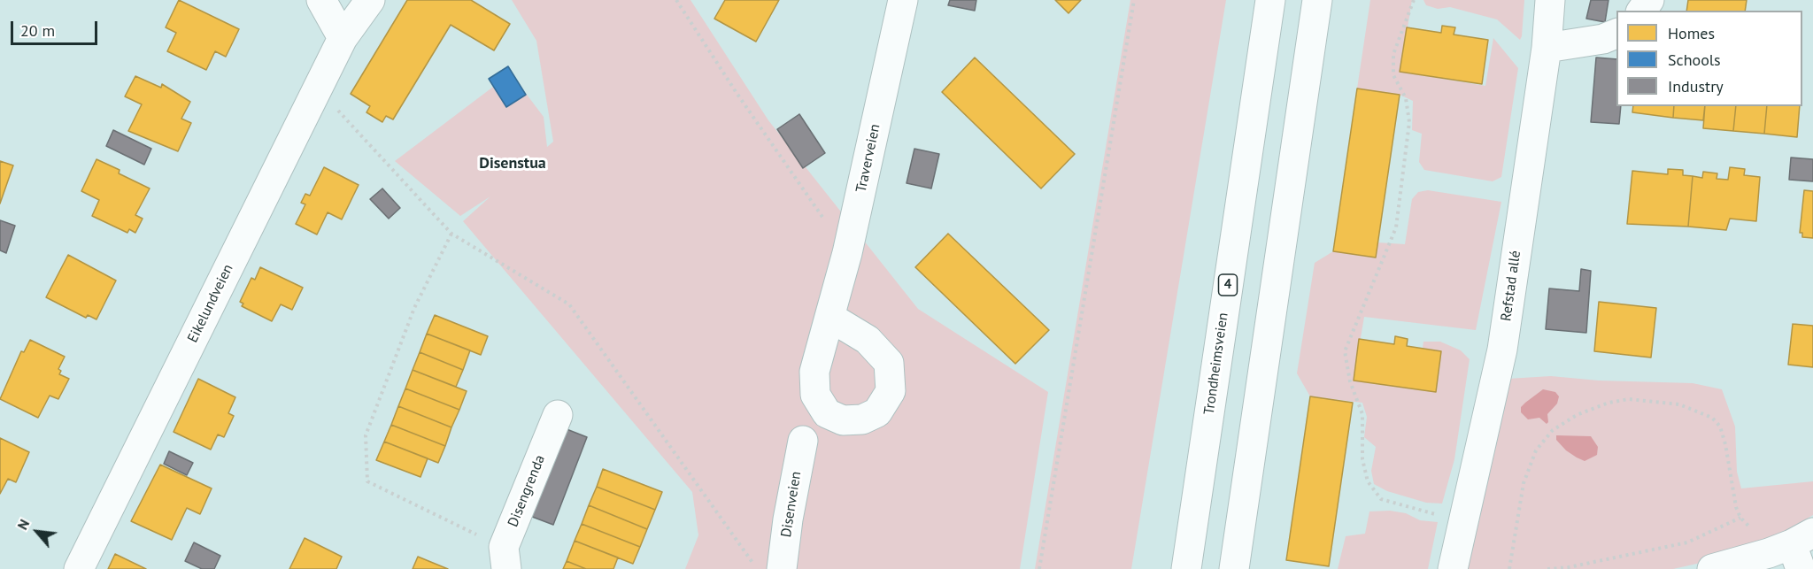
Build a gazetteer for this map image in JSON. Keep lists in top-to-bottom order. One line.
{"streets":{"main road":["Traverveien","4","Refstad allé","Eikelundveien","Trondheimsveien","Disengrenda","Disenveien"]},"districts":["Disenstua"],"legend":["Homes","Schools","Industry"],"scale_bar":"20 m","north":"top left"}
